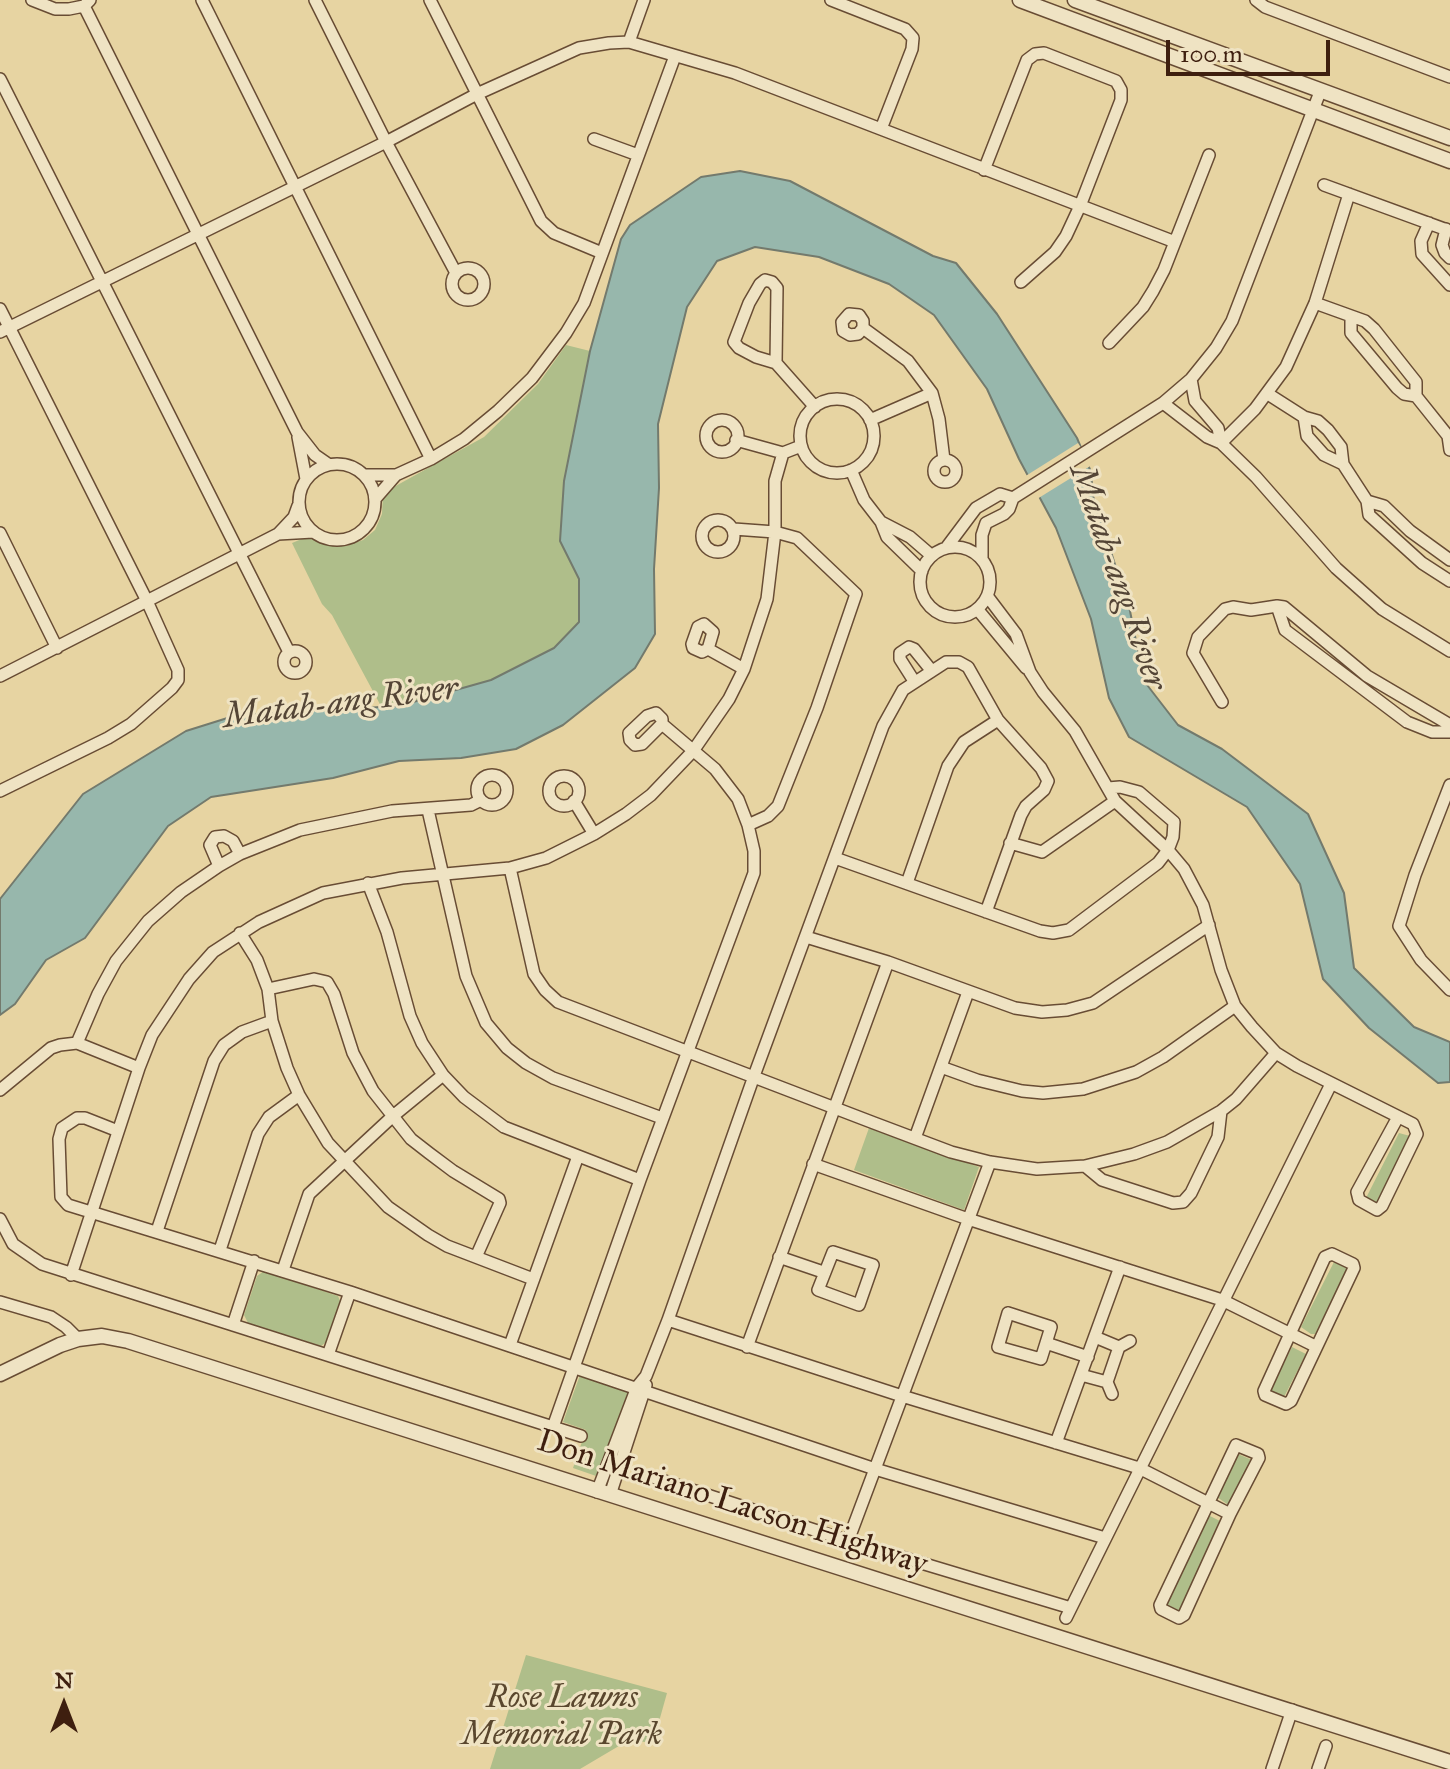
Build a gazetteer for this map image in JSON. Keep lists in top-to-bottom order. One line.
{"streets":{"street":["Don Mariano Lacson Highway"]},"water":["Matab-ang River"],"parks":["Rose Lawns Memorial Park"],"scale_bar":"100 m","north":"top"}
